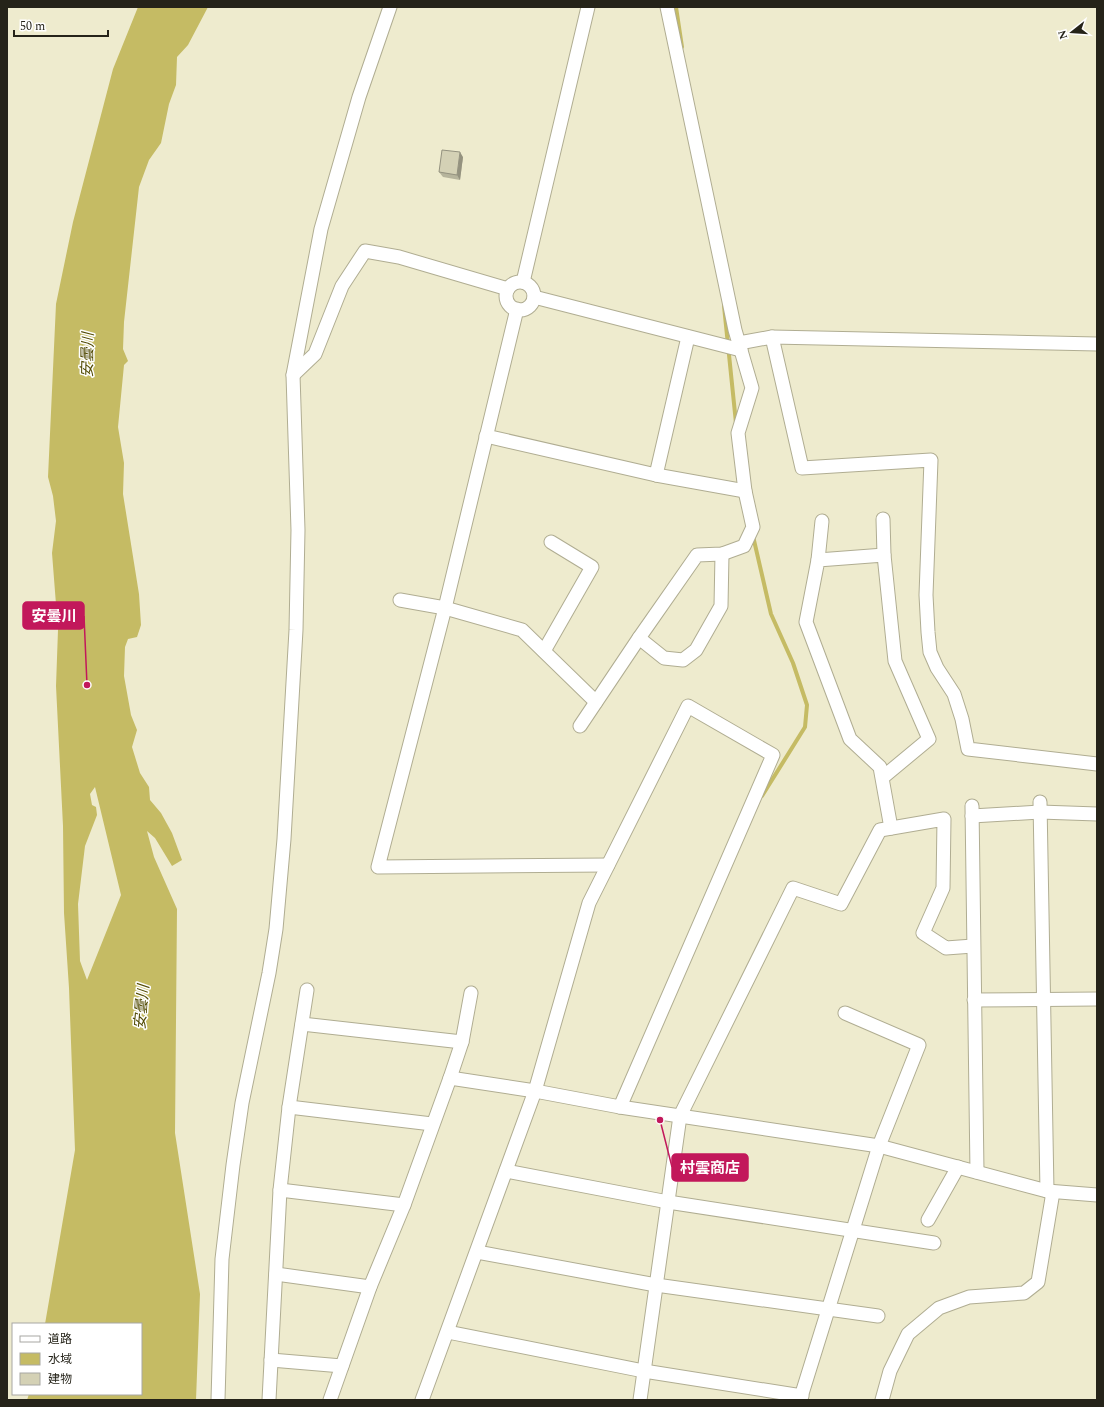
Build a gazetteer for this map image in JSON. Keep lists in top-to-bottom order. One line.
{"water":["安曇川"],"places":["安曇川","村雲商店"],"legend":["道路","水域","建物"],"scale_bar":"50 m","north":"left"}
